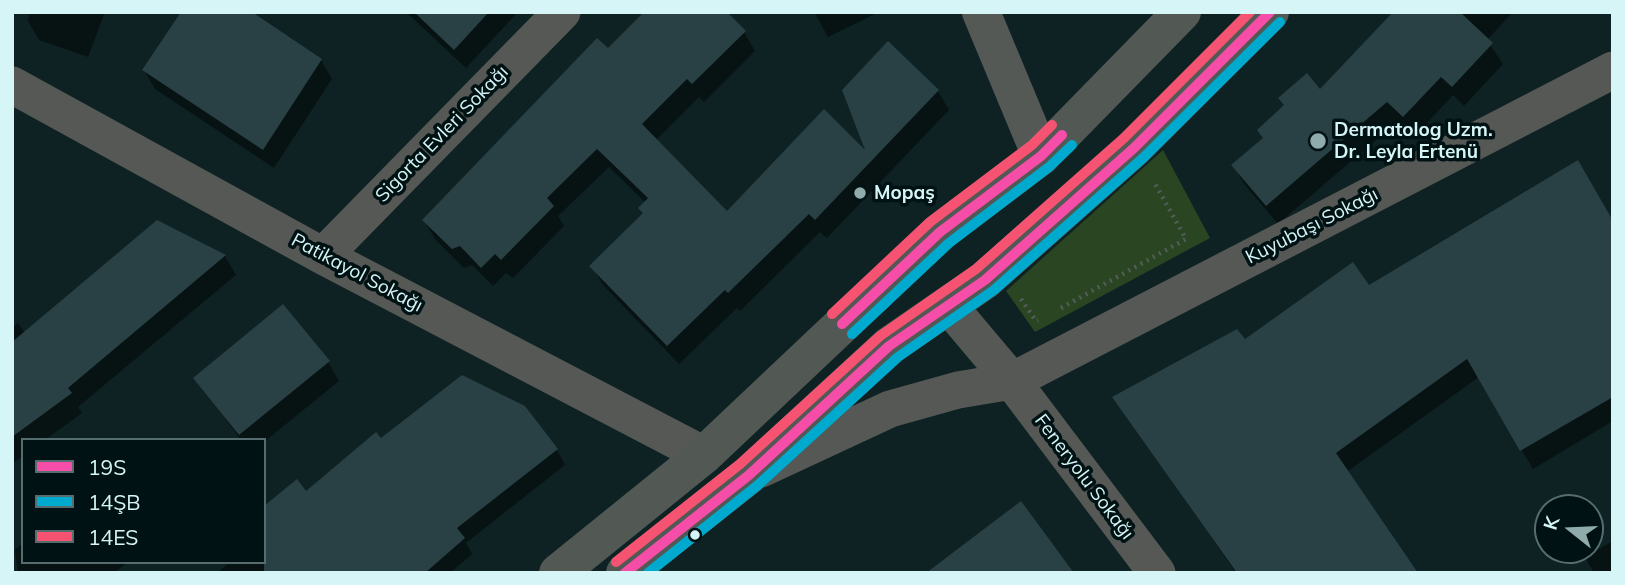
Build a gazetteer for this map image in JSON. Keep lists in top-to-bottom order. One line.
{"streets":{"street":["Sigorta Evleri Sokağı","Kuyubaşı Sokağı","Patikayol Sokağı","Feneryolu Sokağı"]},"crossings":[["Sigorta Evleri Sokağı","Patikayol Sokağı"],["Kuyubaşı Sokağı","Feneryolu Sokağı"]],"places":["Dermatolog Uzm. Dr. Leyla Ertenü","Mopaş"],"lines":["transit line 19S","transit line 14ES","transit line 14ŞB"],"legend":["19S","14ŞB","14ES"],"north":"left"}
